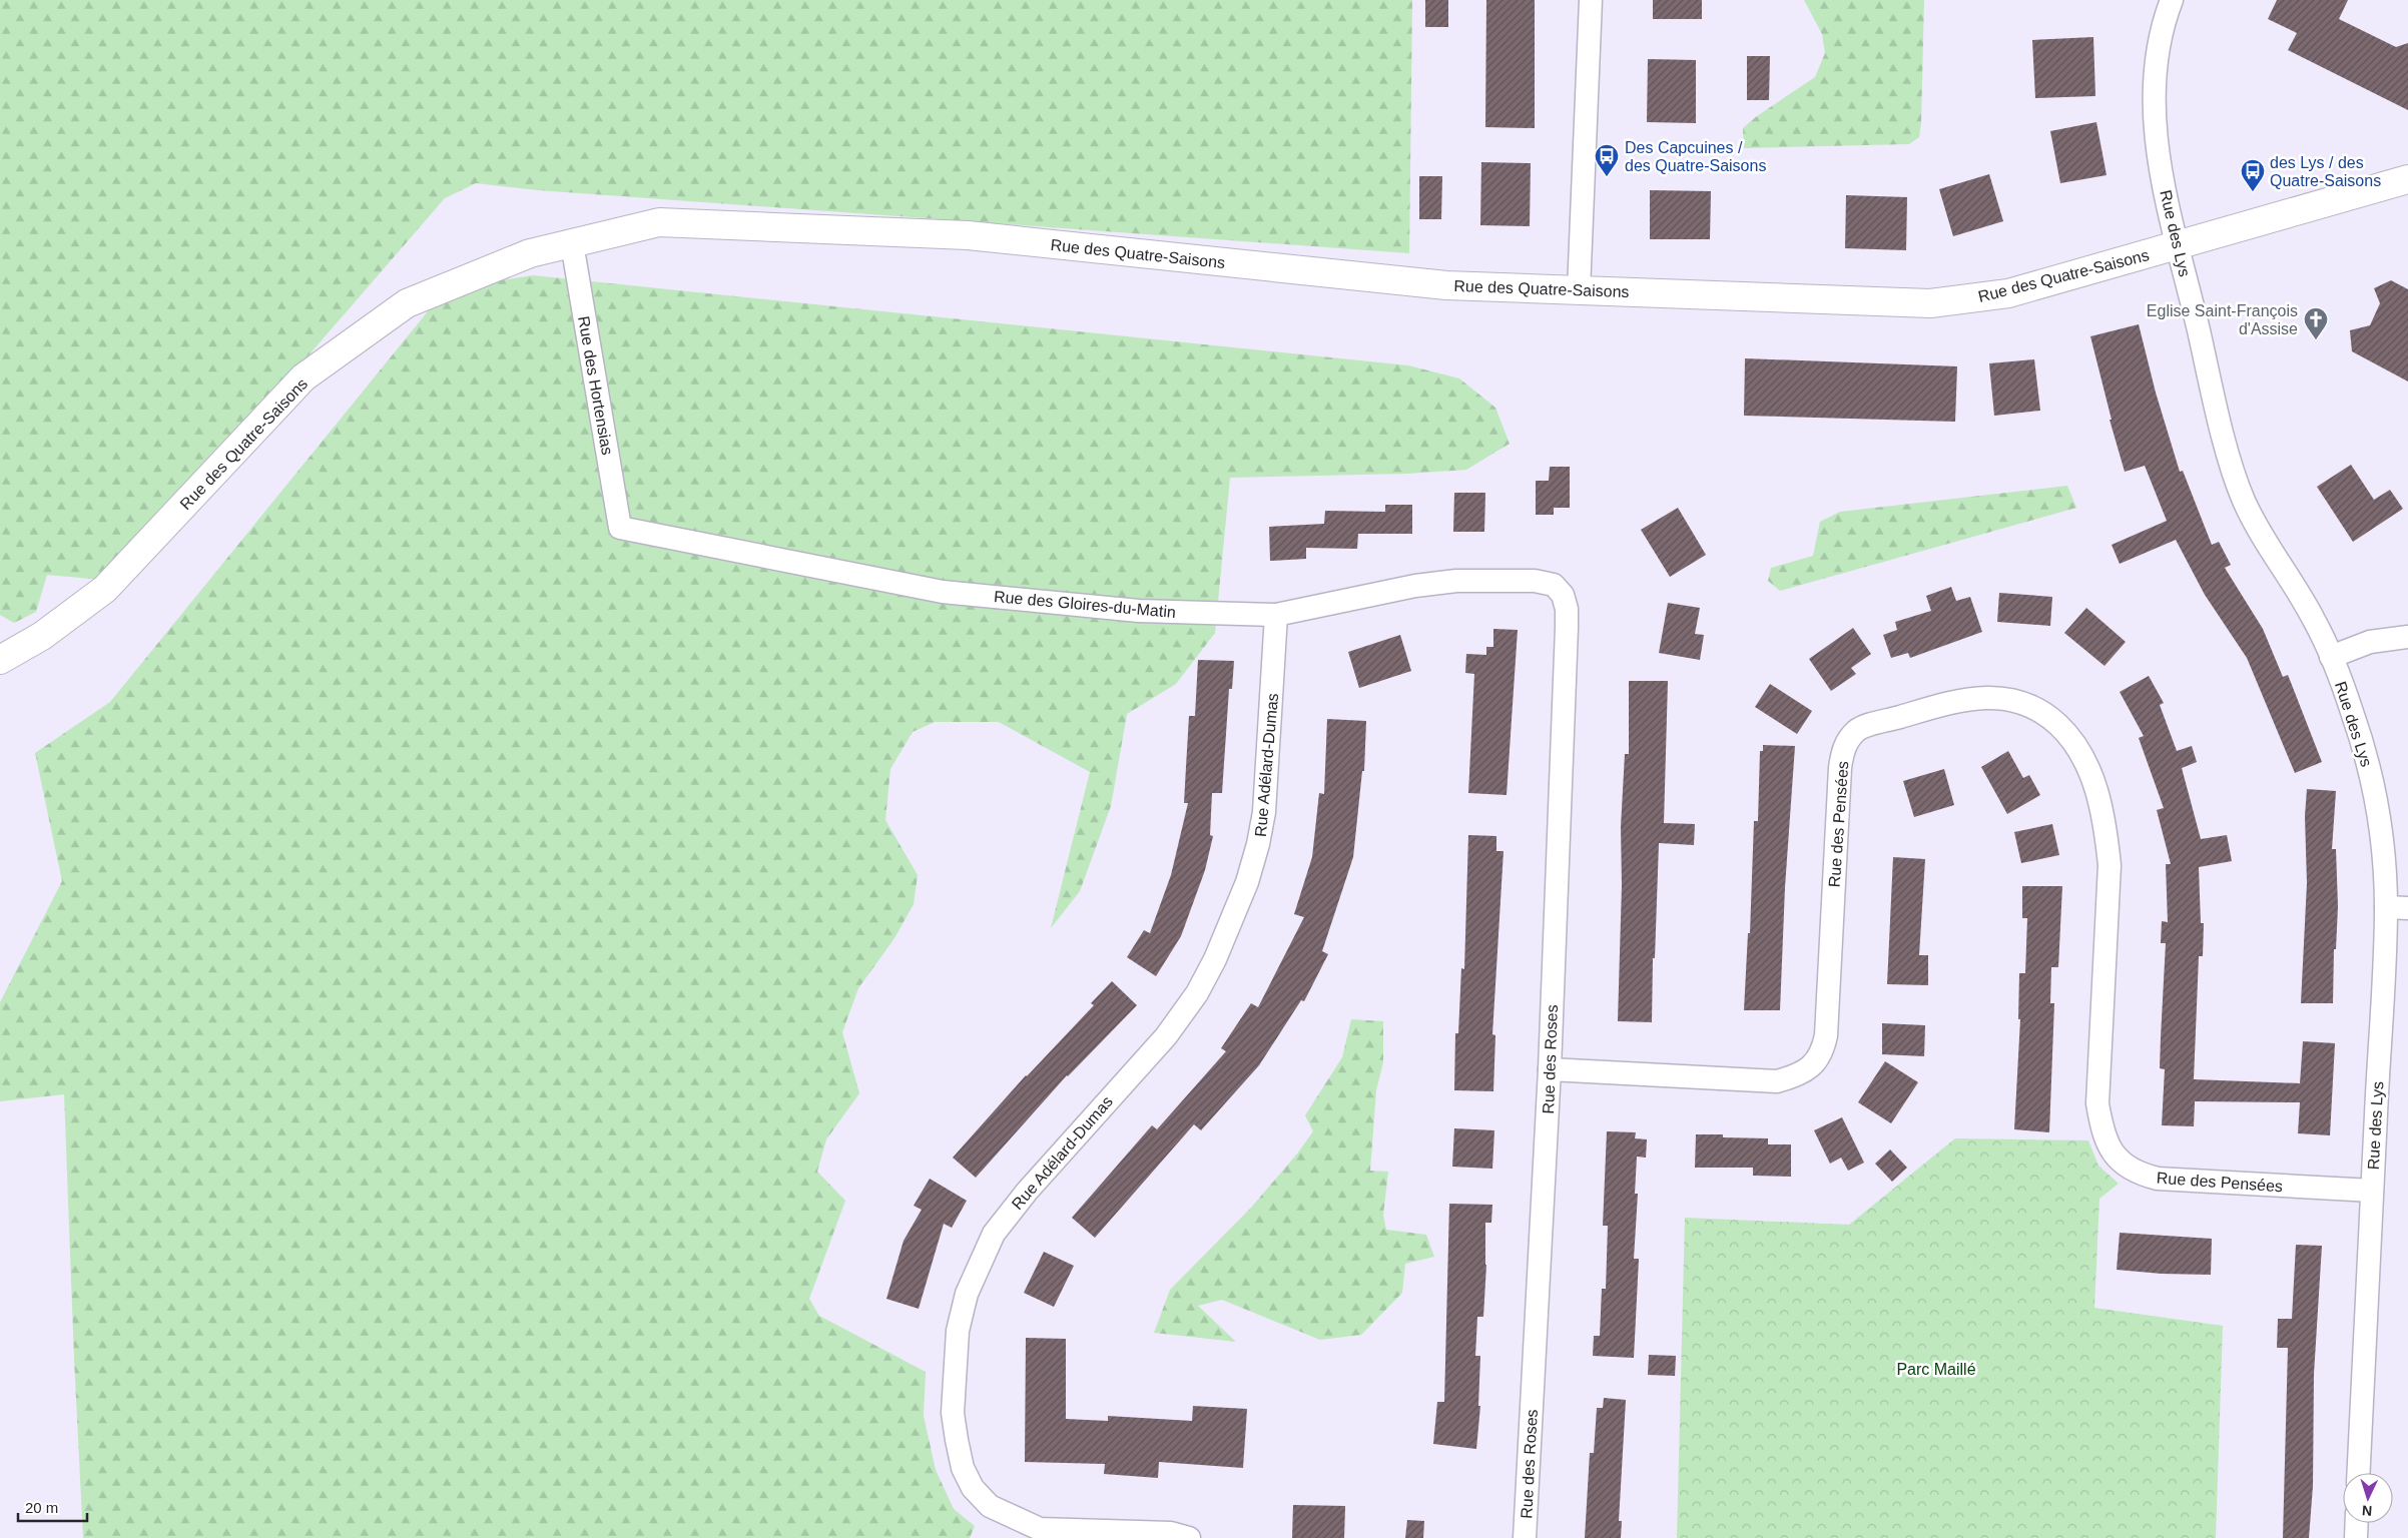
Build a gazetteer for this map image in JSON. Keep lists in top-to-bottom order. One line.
{"streets":{"street":["Rue des Lys","Rue des Quatre-Saisons","Rue des Hortensias","Rue des Gloires-du-Matin","Rue Adélard-Dumas","Rue des Pensées","Rue des Roses"]},"crossings":[["Rue des Lys","Rue des Quatre-Saisons"],["Rue des Lys","Rue des Pensées"],["Rue des Quatre-Saisons","Rue des Hortensias"],["Rue des Hortensias","Rue des Gloires-du-Matin"],["Rue des Gloires-du-Matin","Rue Adélard-Dumas"],["Rue des Gloires-du-Matin","Rue des Roses"],["Rue des Pensées","Rue des Roses"]],"parks":["Parc Maillé"],"places":{"bus stop":["Des Capcuines / des Quatre-Saisons","des Lys / des Quatre-Saisons"],"church":["Eglise Saint-François d'Assise"]},"scale_bar":"20 m","north":"bottom"}
